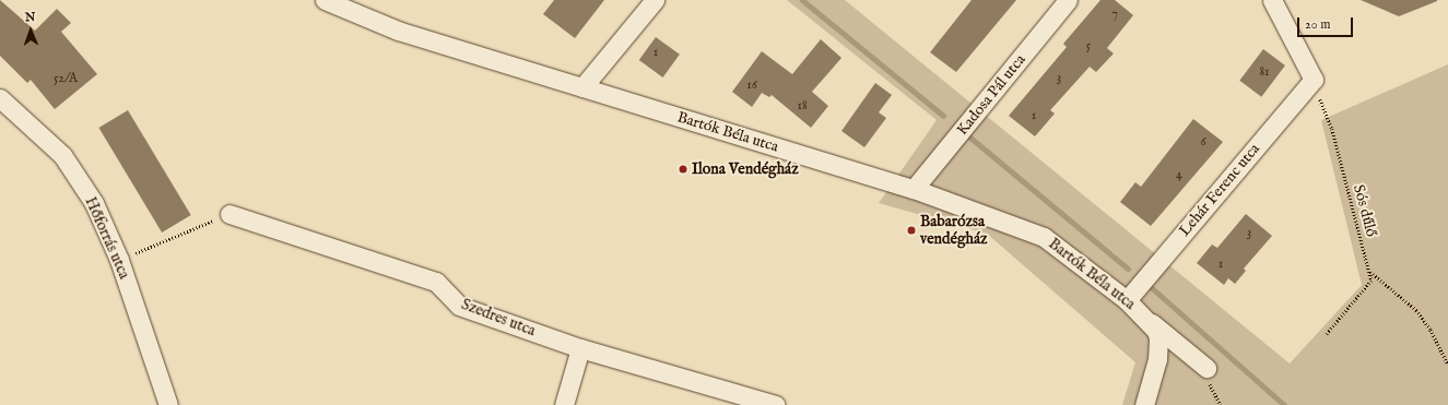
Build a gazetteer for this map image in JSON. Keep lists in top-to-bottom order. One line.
{"streets":{"street":["Kadosa Pál utca","Bartók Béla utca","Lehár Ferenc utca","Hőforrás utca","Szedres utca"],"path":["Sós dűlő"]},"crossings":[["Kadosa Pál utca","Bartók Béla utca"],["Bartók Béla utca","Lehár Ferenc utca"],["Lehár Ferenc utca","Sós dűlő"]],"places":["Ilona Vendégház","Babarózsa vendégház"],"house_numbers":["7","5","1","81","3","52/A","16","18","1","6","4","3","1"],"scale_bar":"20 m","north":"top"}
